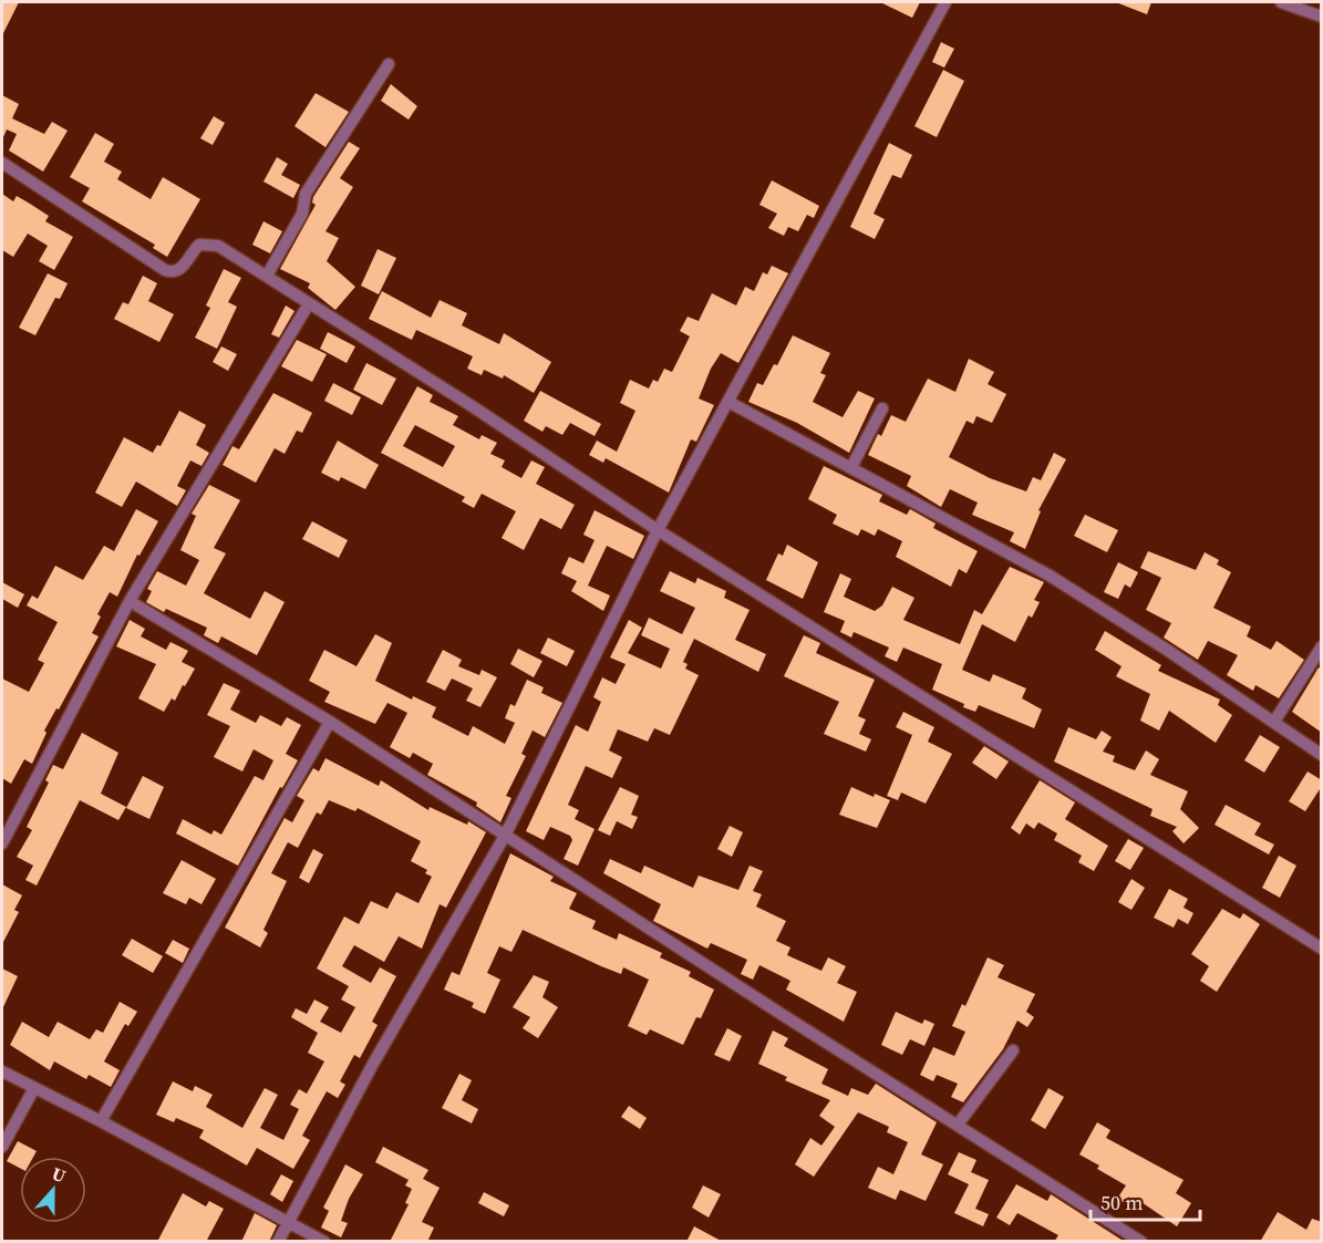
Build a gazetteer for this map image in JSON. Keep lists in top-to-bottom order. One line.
{"scale_bar":"50 m","north":"top"}
